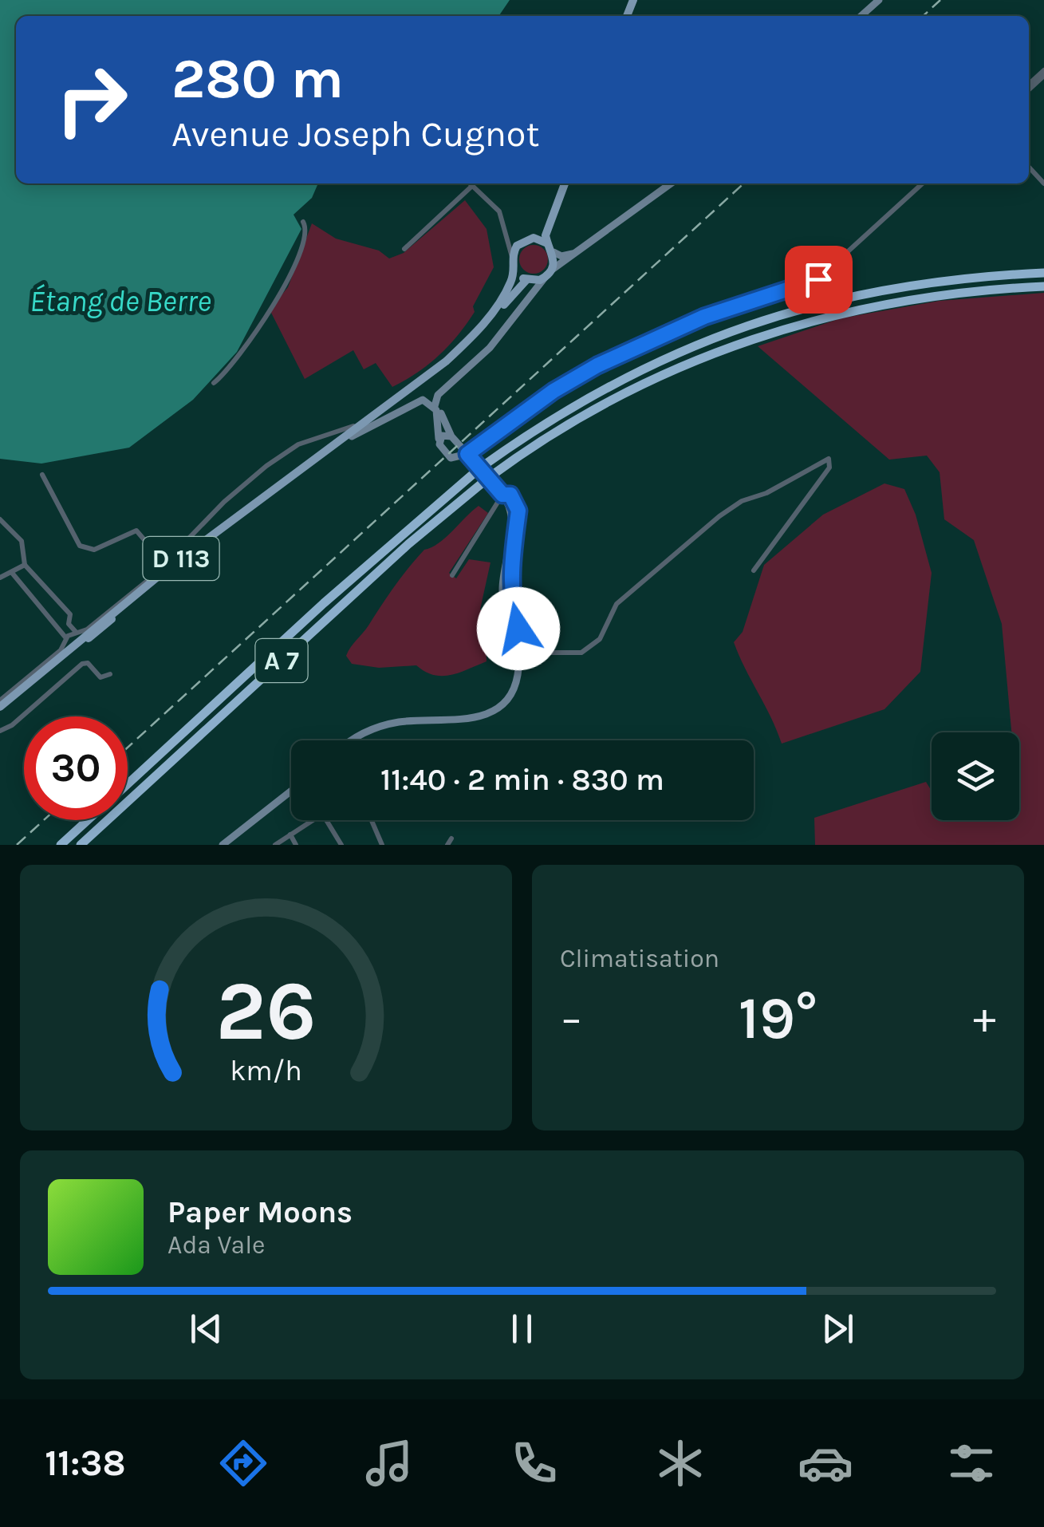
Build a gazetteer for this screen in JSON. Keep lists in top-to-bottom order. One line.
{"streets":{"highway":["A 7"],"main road":["D 113"]},"water":["Étang de Berre"],"page":{"turn":["280 m","Avenue Joseph Cugnot"],"limit":"30","trip":"11:40 · 2 min · 830 m","tile":"Climatisation","heat":["−","19°","+"],"song":["Paper Moons","Ada Vale"],"tabs":"11:38","gauge":["26","km/h"]}}
